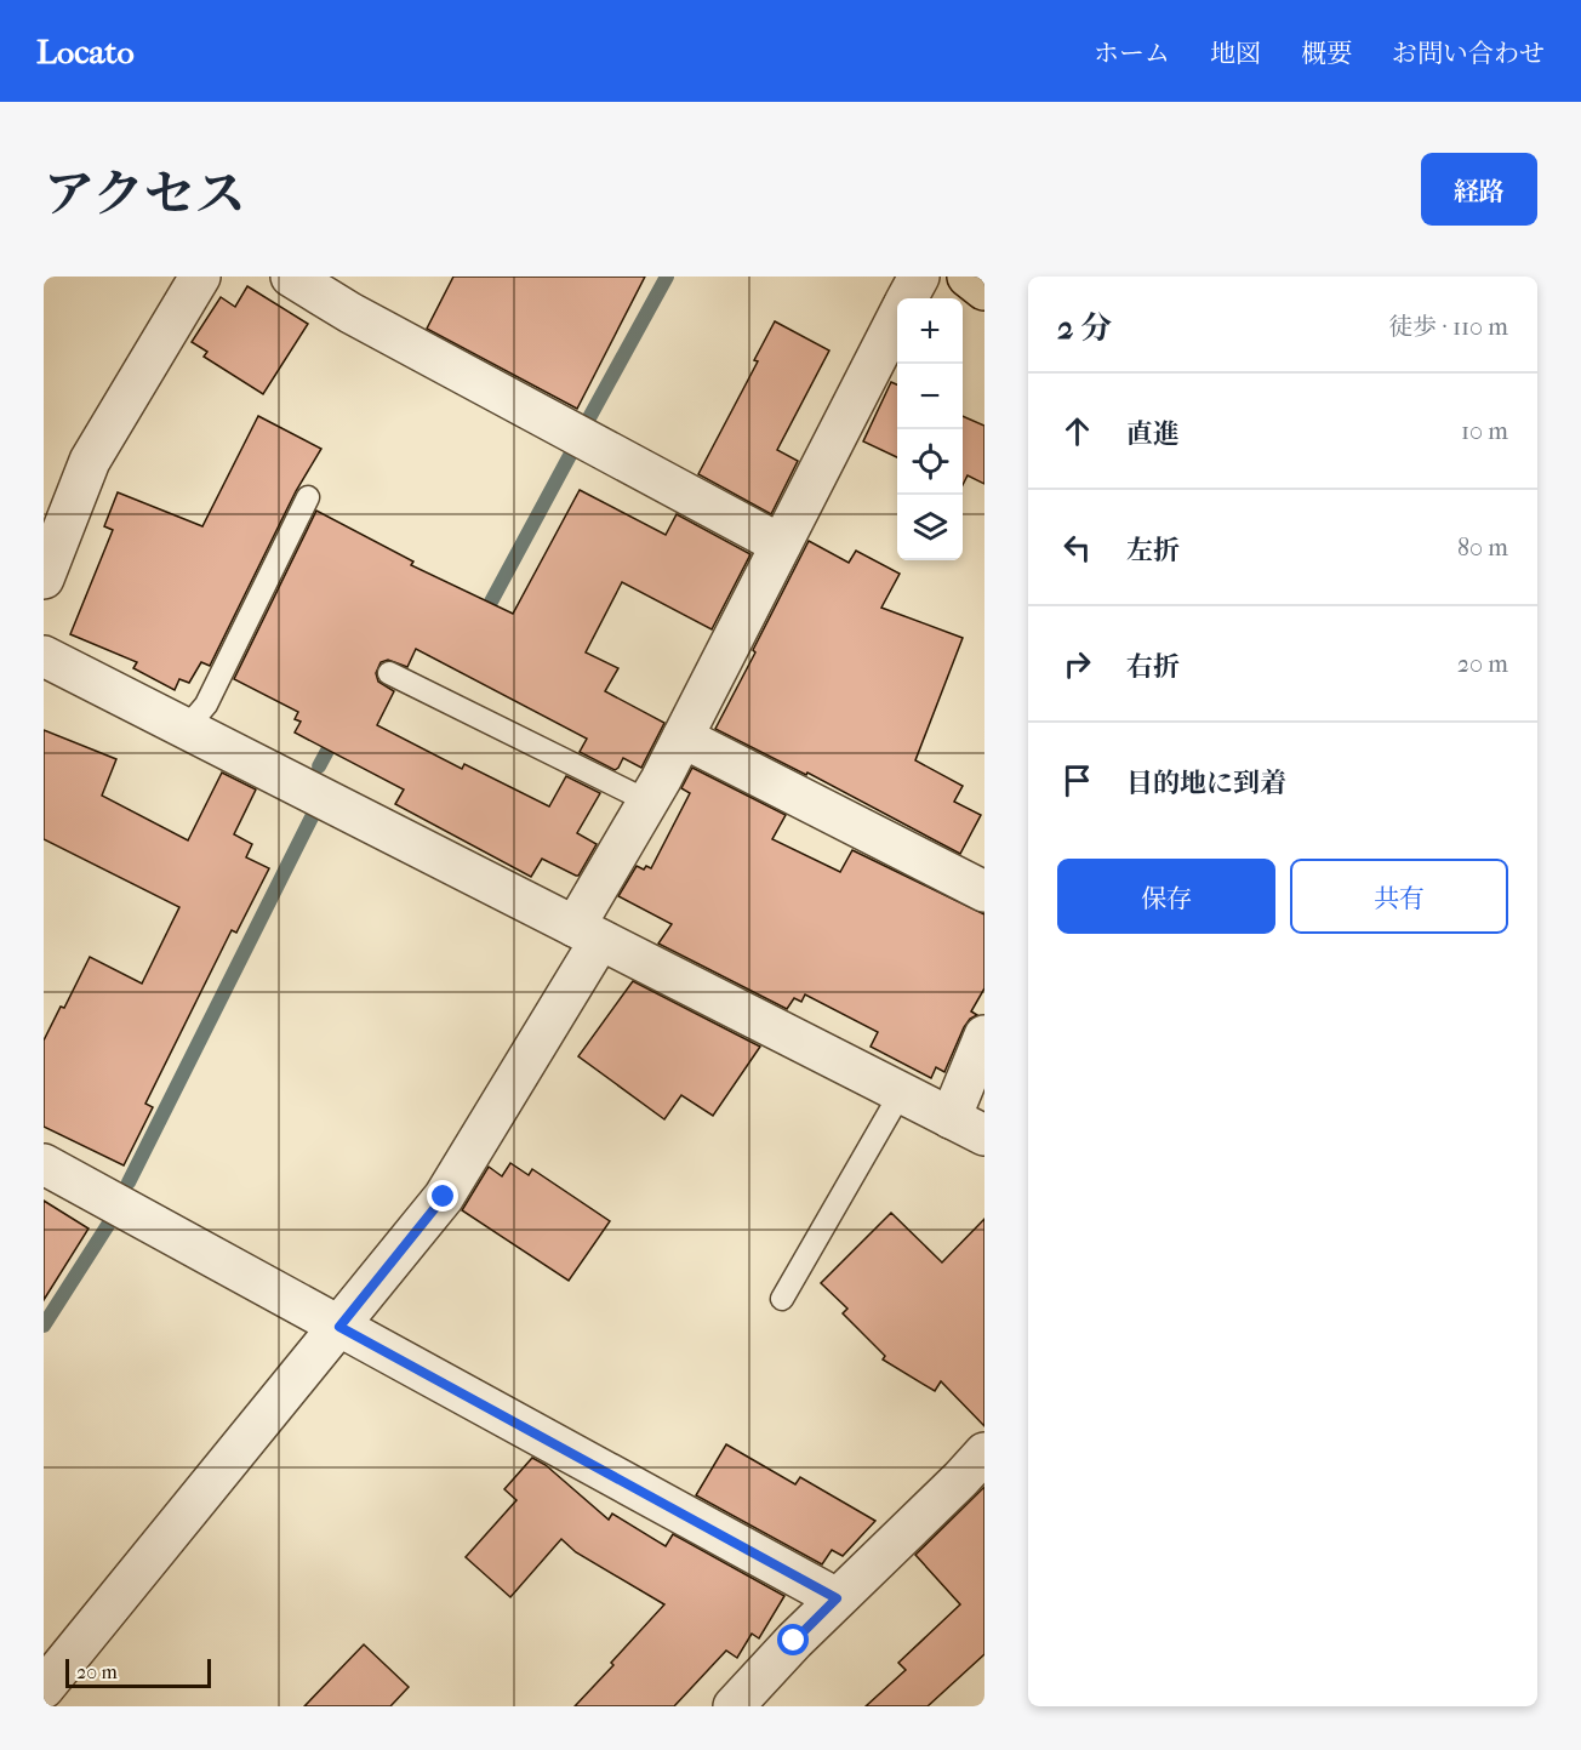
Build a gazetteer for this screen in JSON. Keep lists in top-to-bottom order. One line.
{"scale_bar":"20 m","page":{"header":"Locato","nav":["ホーム","地図","概要","お問い合わせ"],"title":"アクセス","buttons":["経路",["保存","共有"]],"heading":["2 分","徒歩 · 110 m"],"map_buttons":["+","−"],"list":[["直進","10 m"],["左折","80 m"],["右折","20 m"],"目的地に到着"],"scale":"20 m"}}
